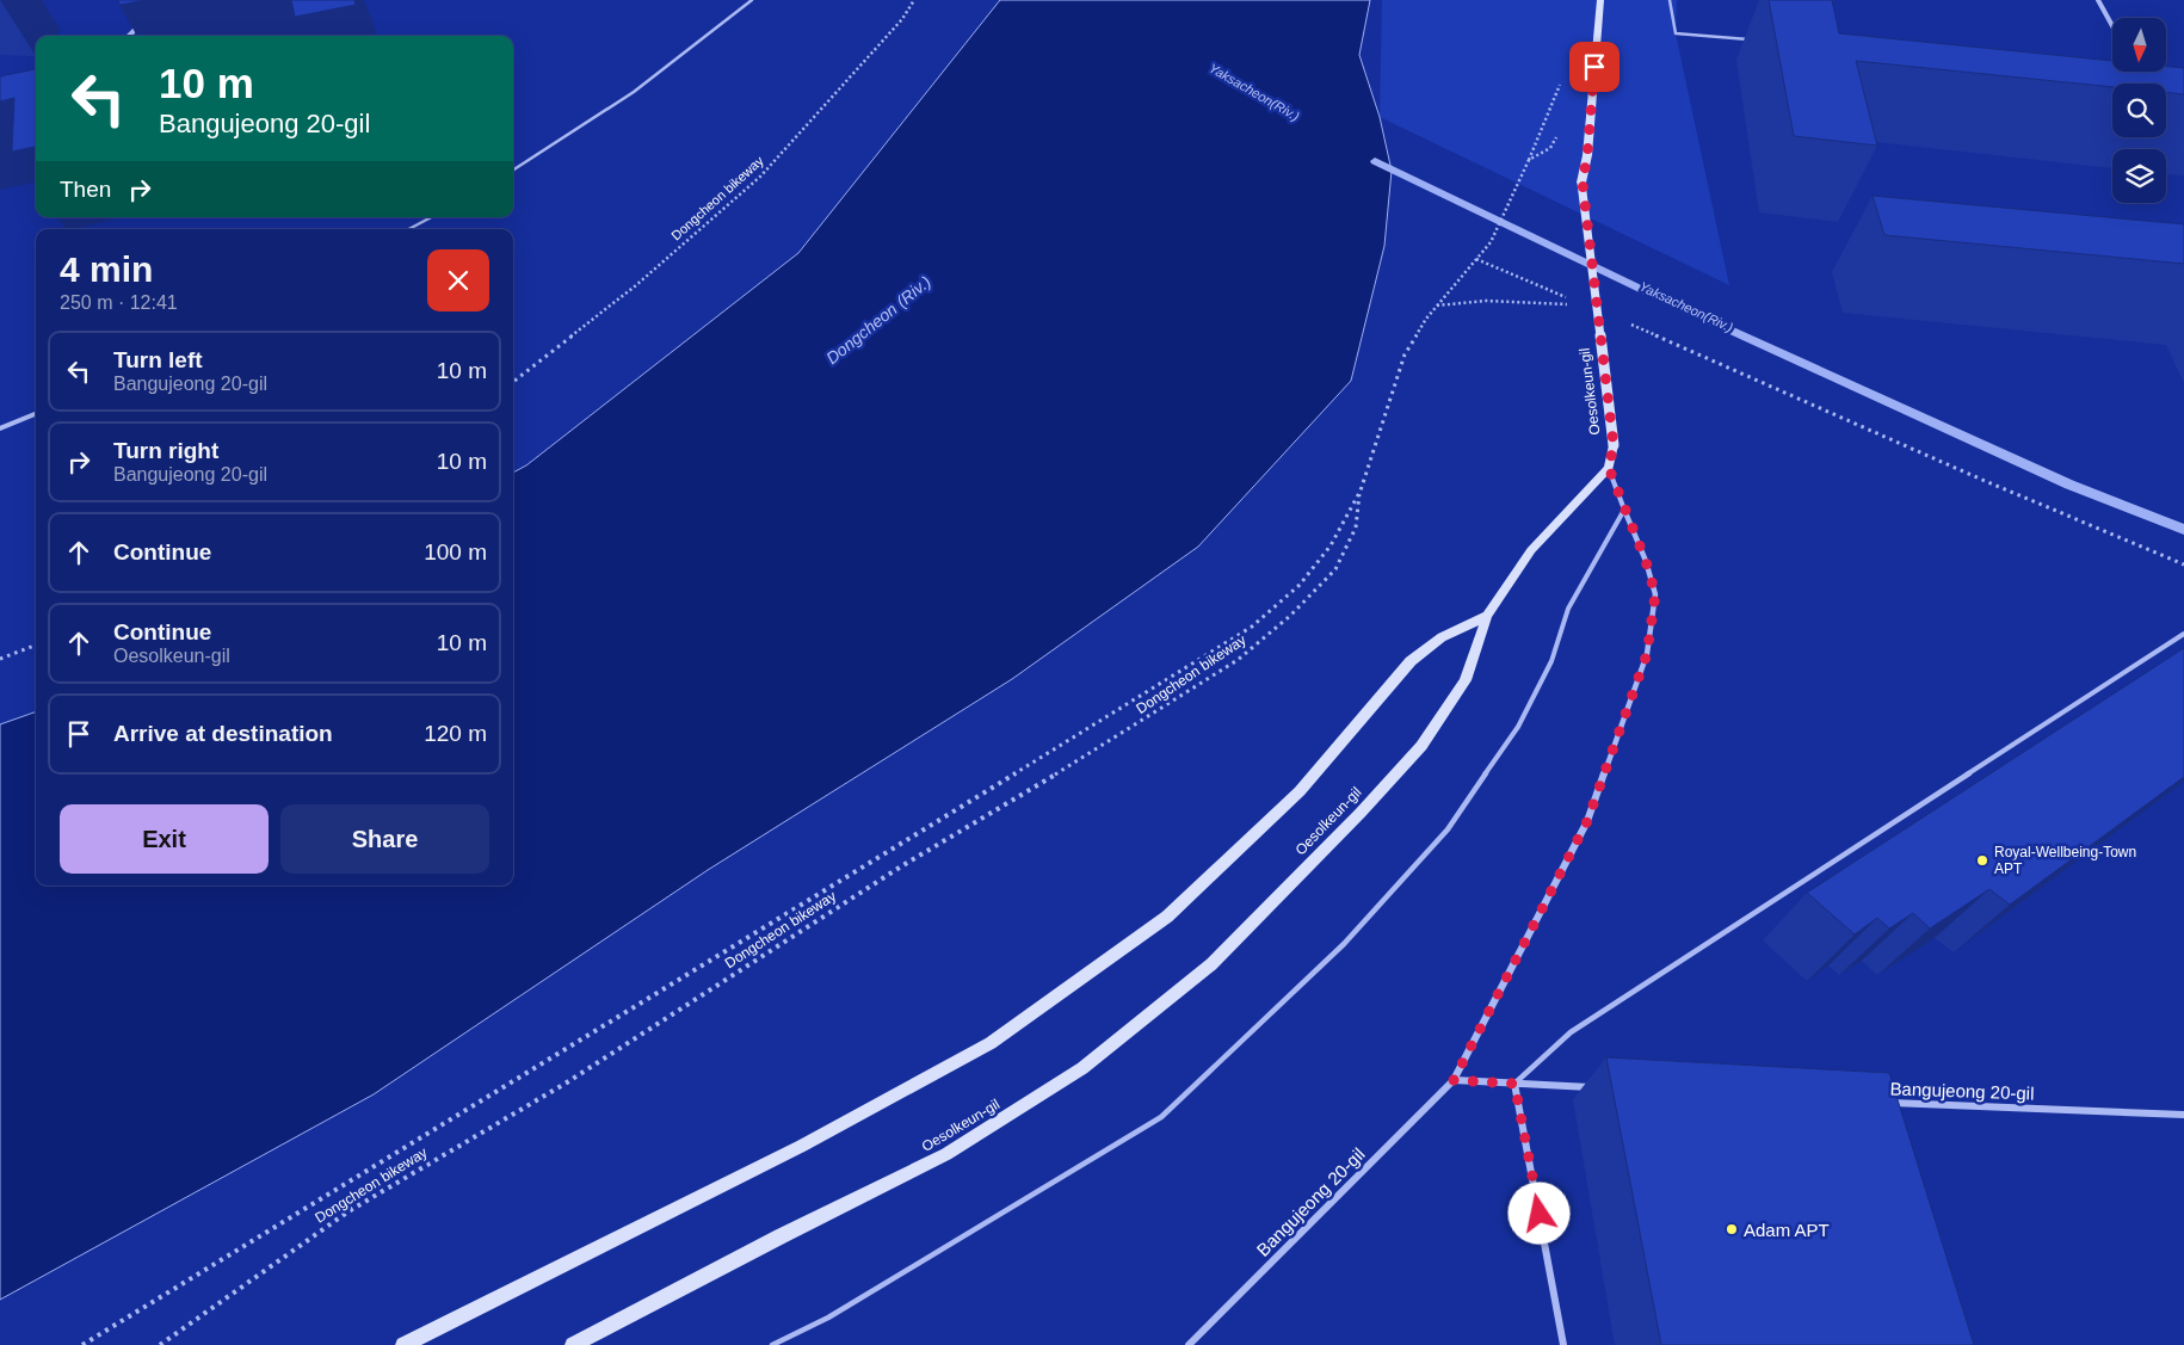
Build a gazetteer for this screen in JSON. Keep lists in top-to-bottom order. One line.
{"streets":{"street":["Oesolkeun-gil","Bangujeong 20-gil"],"path":["Dongcheon bikeway"]},"water":["Yaksacheon(Riv.)","Dongcheon (Riv.)"],"places":["Royal-Wellbeing-Town APT","Adam APT"],"north":"bottom","page":{"turn":["10 m","Bangujeong 20-gil"],"then":"Then","heading":["4 min","250 m · 12:41"],"list":[{"name":"Turn left","note":"Bangujeong 20-gil","value":"10 m"},{"name":"Turn right","note":"Bangujeong 20-gil","value":"10 m"},{"name":"Continue","value":"100 m"},{"name":"Continue","note":"Oesolkeun-gil","value":"10 m"},{"name":"Arrive at destination","value":"120 m"}],"buttons":["Exit","Share"]}}
